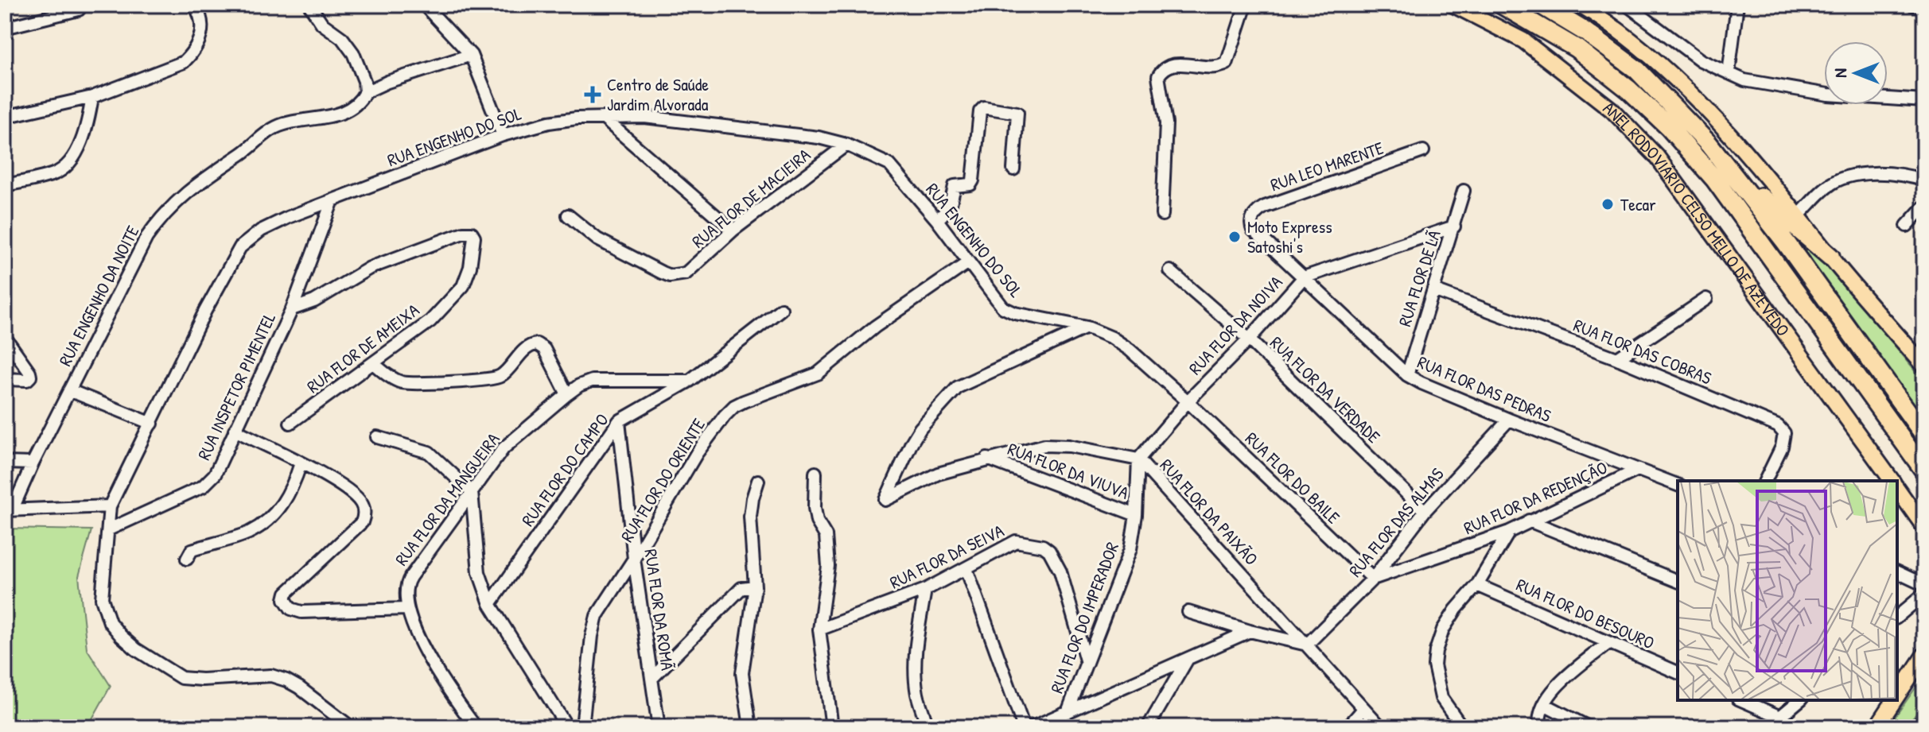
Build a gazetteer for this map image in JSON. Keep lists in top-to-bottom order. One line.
{"streets":{"highway":["ANEL RODOVIÁRIO CELSO MELLO DE AZEVEDO"],"street":["RUA ENGENHO DO SOL","RUA LEO MARENTE","RUA FLOR DE MACIEIRA","RUA FLOR DE LÃ","RUA ENGENHO DA NOITE","RUA FLOR DA NOIVA","RUA FLOR DE AMEIXA","RUA FLOR DAS COBRAS","RUA INSPETOR PIMENTEL","RUA FLOR DAS PEDRAS","RUA FLOR DA VERDADE","RUA FLOR DO CAMPO","RUA FLOR DA VIUVA","RUA FLOR DO BAILE","RUA FLOR DO ORIENTE","RUA FLOR DA REDENÇÃO","RUA FLOR DA MANGUEIRA","RUA FLOR DA PAIXÃO","RUA FLOR DAS ALMAS","RUA FLOR DA SEIVA","RUA FLOR DA ROMÃ","RUA FLOR DO BESOURO","RUA FLOR DO IMPERADOR"]},"crossings":[["RUA ENGENHO DO SOL","RUA FLOR DE MACIEIRA"],["RUA ENGENHO DO SOL","RUA FLOR DA NOIVA"],["RUA ENGENHO DO SOL","RUA INSPETOR PIMENTEL"],["RUA ENGENHO DO SOL","RUA FLOR DO BAILE"],["RUA ENGENHO DO SOL","RUA FLOR DO ORIENTE"],["RUA ENGENHO DO SOL","RUA FLOR DA PAIXÃO"],["RUA LEO MARENTE","RUA FLOR DA NOIVA"],["RUA LEO MARENTE","RUA FLOR DAS PEDRAS"],["RUA FLOR DE LÃ","RUA FLOR DA NOIVA"],["RUA FLOR DE LÃ","RUA FLOR DAS COBRAS"],["RUA FLOR DE LÃ","RUA FLOR DAS PEDRAS"],["RUA FLOR DA NOIVA","RUA FLOR DAS PEDRAS"],["RUA FLOR DA NOIVA","RUA FLOR DA VERDADE"],["RUA FLOR DA NOIVA","RUA FLOR DO BAILE"],["RUA FLOR DA NOIVA","RUA FLOR DA PAIXÃO"],["RUA FLOR DA NOIVA","RUA FLOR DO IMPERADOR"],["RUA FLOR DE AMEIXA","RUA INSPETOR PIMENTEL"],["RUA FLOR DAS PEDRAS","RUA FLOR DA REDENÇÃO"],["RUA FLOR DAS PEDRAS","RUA FLOR DAS ALMAS"],["RUA FLOR DA VERDADE","RUA FLOR DAS ALMAS"],["RUA FLOR DO CAMPO","RUA FLOR DA MANGUEIRA"],["RUA FLOR DO CAMPO","RUA FLOR DA ROMÃ"],["RUA FLOR DA VIUVA","RUA FLOR DA PAIXÃO"],["RUA FLOR DA VIUVA","RUA FLOR DO IMPERADOR"],["RUA FLOR DO BAILE","RUA FLOR DA REDENÇÃO"],["RUA FLOR DO BAILE","RUA FLOR DAS ALMAS"],["RUA FLOR DO ORIENTE","RUA FLOR DA ROMÃ"],["RUA FLOR DA REDENÇÃO","RUA FLOR DAS ALMAS"],["RUA FLOR DA PAIXÃO","RUA FLOR DAS ALMAS"],["RUA FLOR DA PAIXÃO","RUA FLOR DO IMPERADOR"],["RUA FLOR DA SEIVA","RUA FLOR DO IMPERADOR"]],"places":{"health":["Centro de Saúde Jardim Alvorada"],"other":["Tecar","Moto Express Satoshi's"]},"north":"left"}
